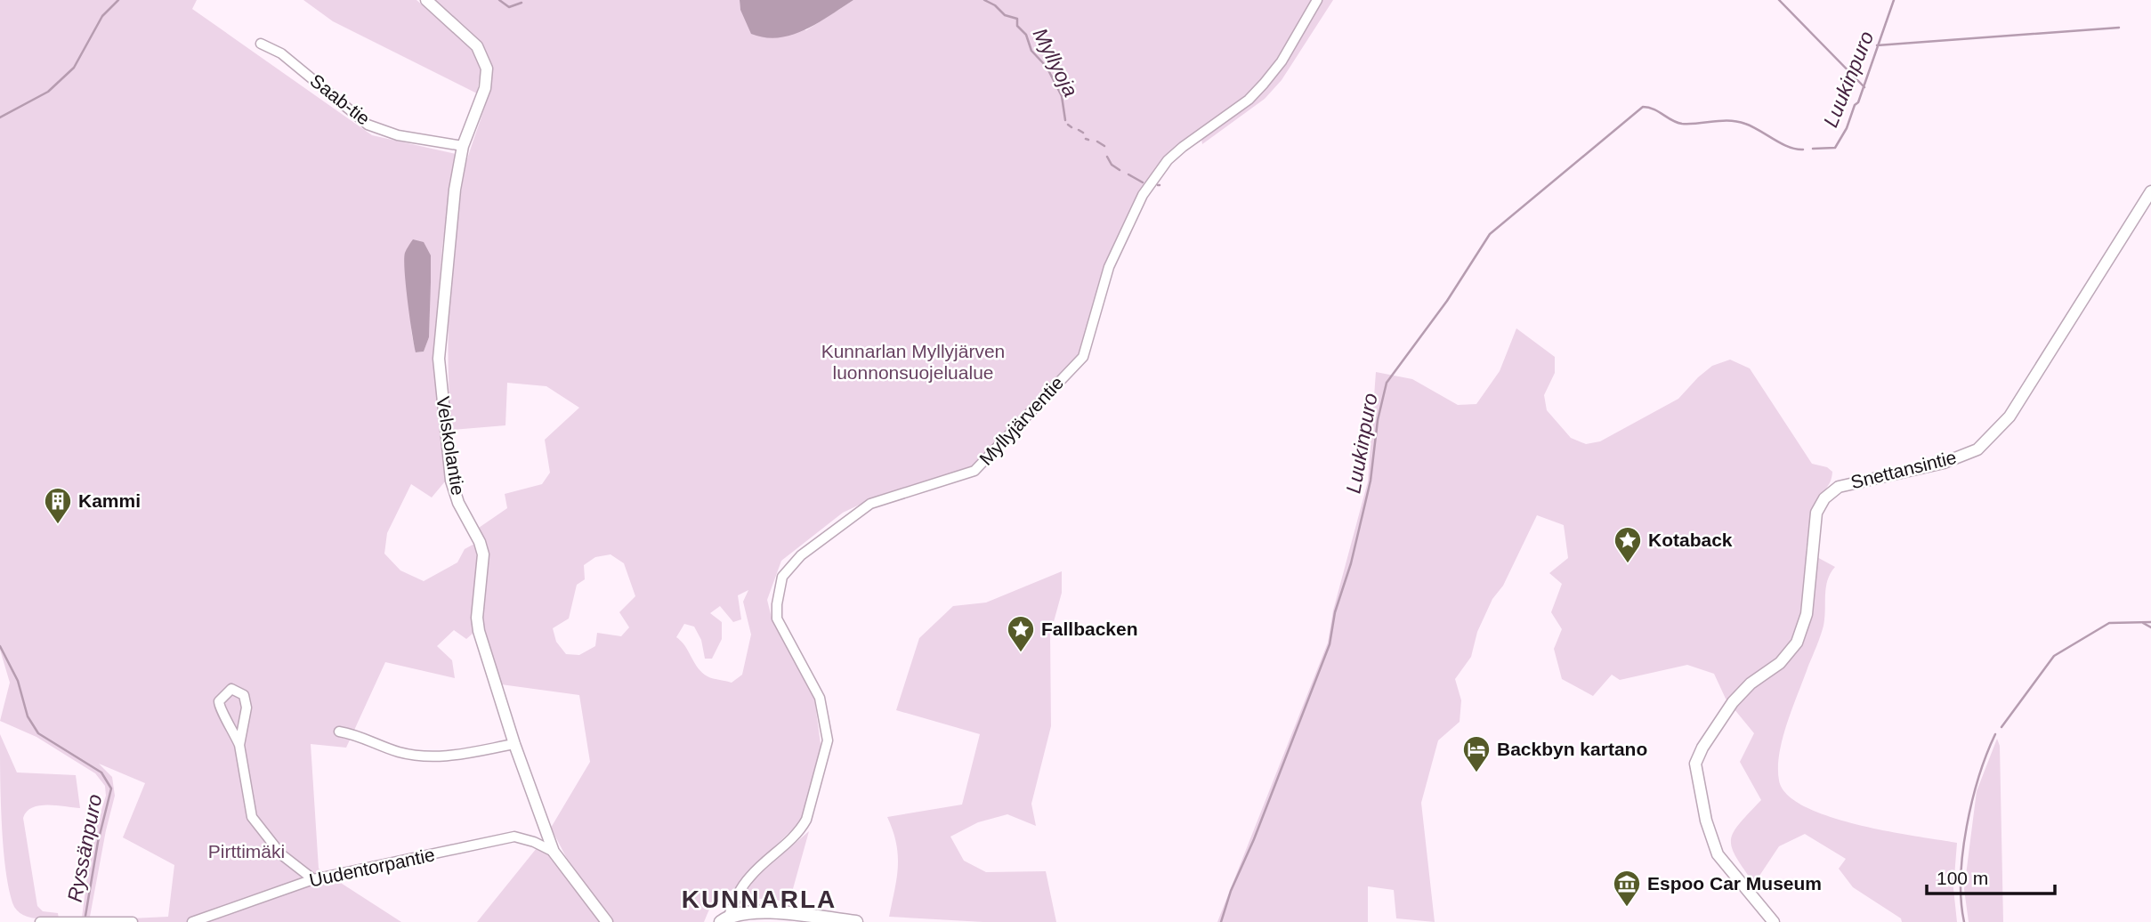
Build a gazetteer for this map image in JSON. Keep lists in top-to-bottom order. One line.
{"streets":{"street":["Saab-tie","Myllyjärventie","Velskolantie","Snettansintie","Uudentorpantie"]},"crossings":[["Saab-tie","Velskolantie"],["Velskolantie","Uudentorpantie"]],"districts":["KUNNARLA"],"water":["Myllyoja","Luukinpuro","Ryssänpuro"],"parks":["Kunnarlan Myllyjärven luonnonsuojelualue","Pirttimäki"],"places":{"building":["Kammi"],"place":["Kotaback","Fallbacken"],"hotel":["Backbyn kartano"],"museum":["Espoo Car Museum"]},"scale_bar":"100 m"}
